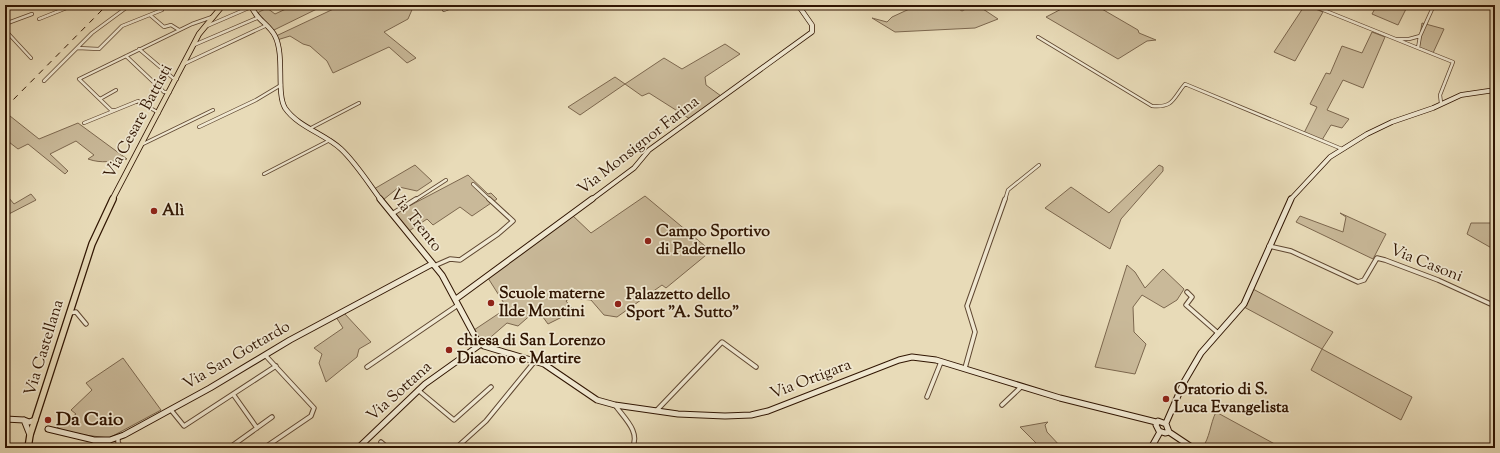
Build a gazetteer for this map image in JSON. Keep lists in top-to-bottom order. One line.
{"streets":{"main road":["Via Cesare Battisti","Via Castellana"],"street":["Via Monsignor Farina","Via Trento","Via Casoni","Via San Gottardo","Via Ortigara","Via Sottana"]},"crossings":[["Via Cesare Battisti","Via Castellana"],["Via Monsignor Farina","Via Trento"],["Via Trento","Via San Gottardo"],["Via Trento","Via Ortigara"],["Via Trento","Via Sottana"],["Via Ortigara","Via Sottana"]],"places":["Alì","Campo Sportivo di Padernello","Scuole materne Ilde Montini","Palazzetto dello Sport \"A. Sutto\"","chiesa di San Lorenzo Diacono e Martire","Oratorio di S. Luca Evangelista","Da Caio"]}
